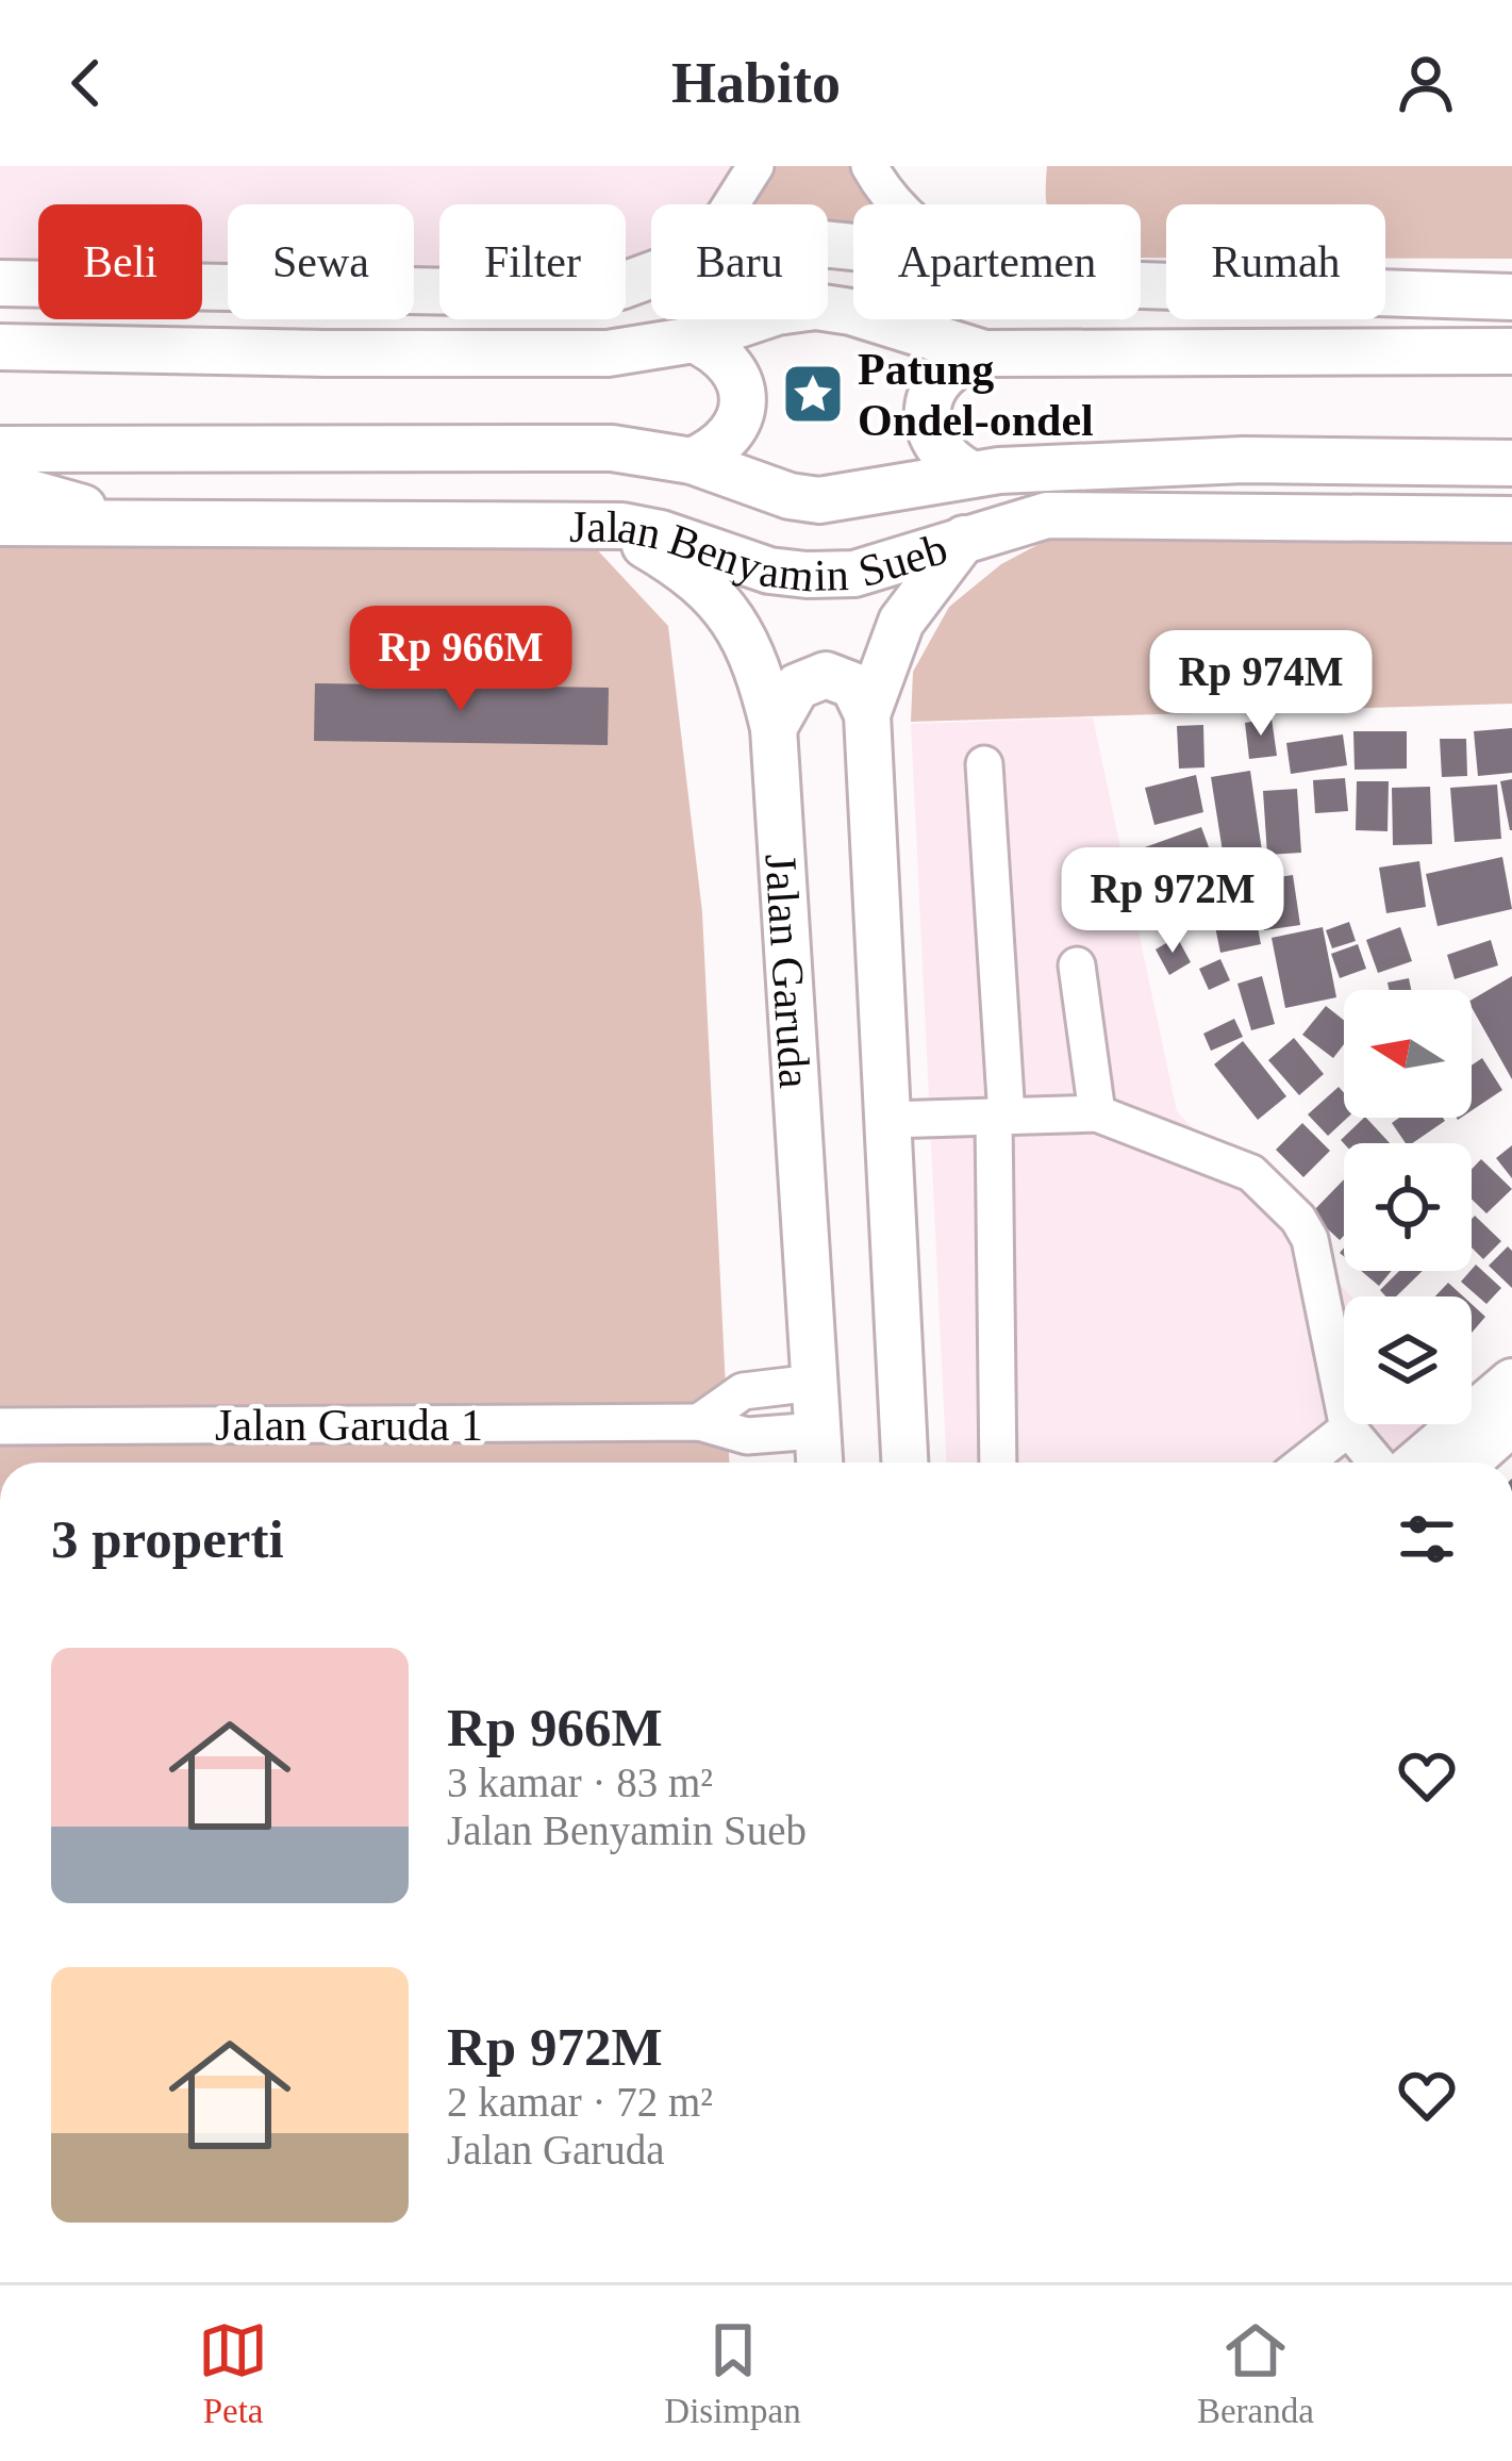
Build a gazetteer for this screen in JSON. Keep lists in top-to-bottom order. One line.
{"streets":{"main road":["Jalan Benyamin Sueb","Jalan Garuda"],"street":["Jalan Garuda 1"]},"crossings":[["Jalan Benyamin Sueb","Jalan Garuda"],["Jalan Garuda","Jalan Garuda 1"]],"places":{"place":["Patung Ondel-ondel"]},"north":"left","page":{"header":"Habito","chip":["Beli","Sewa","Filter","Baru","Apartemen","Rumah"],"price":["Rp 966M","Rp 974M","Rp 972M"],"heading":"3 properti","list":[{"name":"Rp 966M","note":"3 kamar · 83 m² · Jalan Benyamin Sueb"},{"name":"Rp 972M","note":"2 kamar · 72 m² · Jalan Garuda"}],"tabs":["Peta","Disimpan","Beranda"]}}
